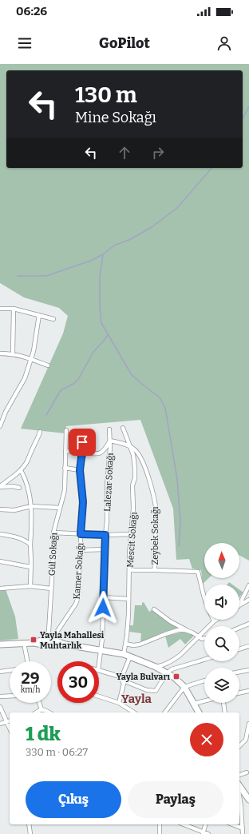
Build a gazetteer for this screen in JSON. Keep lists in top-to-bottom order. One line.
{"streets":{"street":["Lalezar Sokağı","Zeybek Sokağı","Mescit Sokağı","Gül Sokağı","Kamer Sokağı"]},"crossings":[["Lalezar Sokağı","Zeybek Sokağı"],["Zeybek Sokağı","Mescit Sokağı"],["Gül Sokağı","Kamer Sokağı"]],"districts":["Yayla"],"places":{"transit":["Yayla Mahallesi Muhtarlık","Yayla Bulvarı"]},"north":"top","page":{"status":"06:26","header":"GoPilot","turn":["130 m","Mine Sokağı"],"speed":"29 km/h","limit":"30","heading":["1 dk","330 m · 06:27"],"buttons":["Çıkış","Paylaş"]}}
